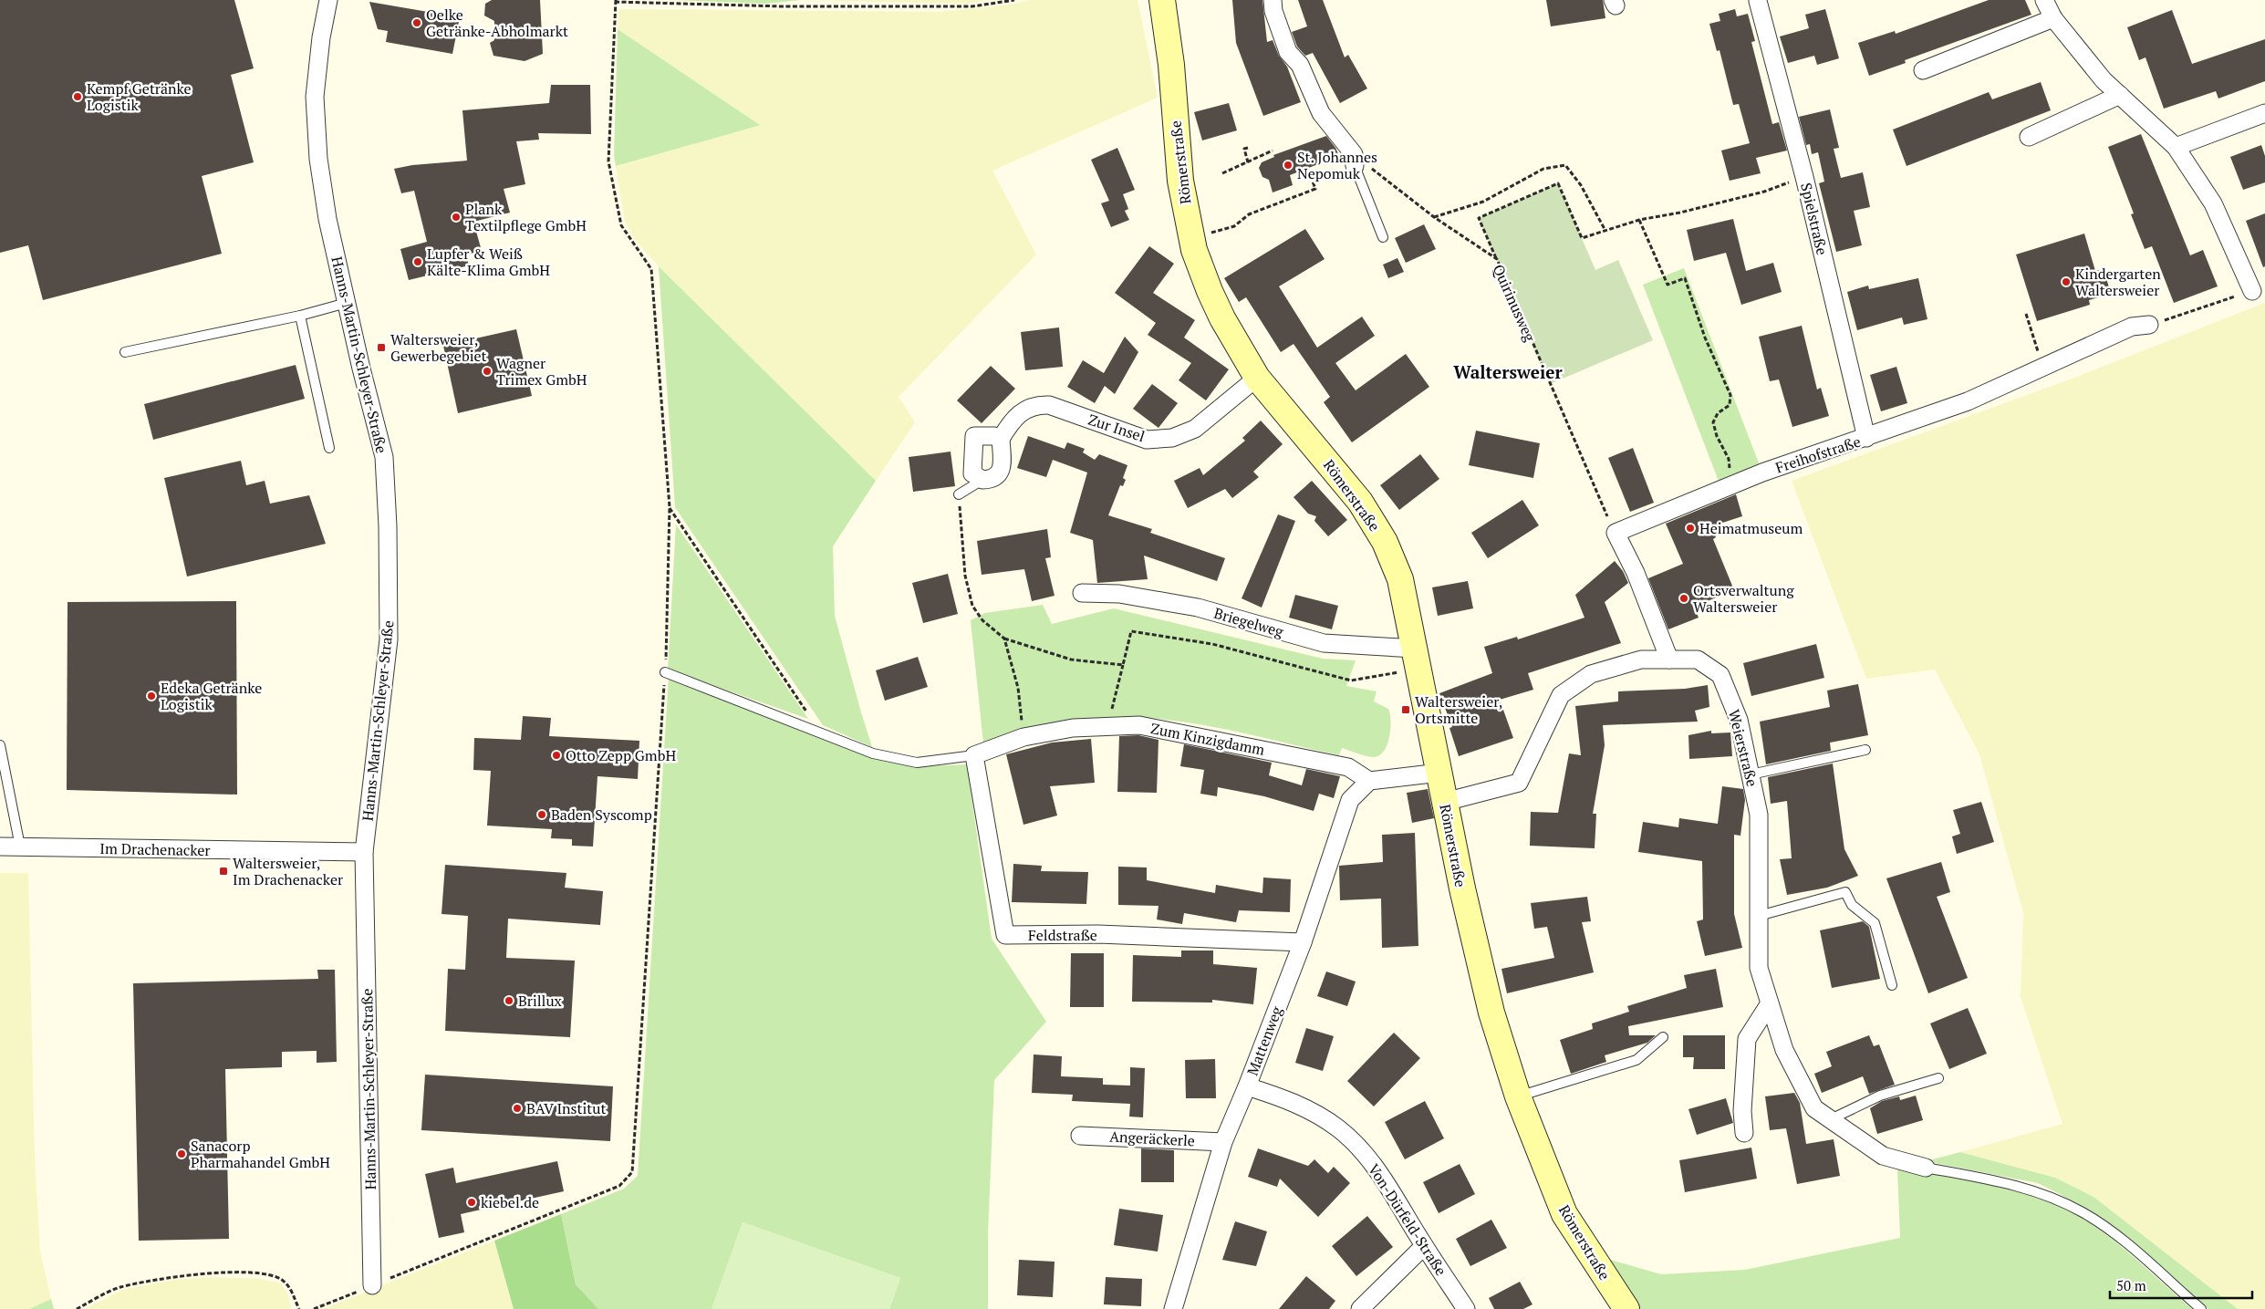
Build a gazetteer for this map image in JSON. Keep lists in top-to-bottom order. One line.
{"streets":{"street":["Römerstraße","Spielstraße","Hanns-Martin-Schleyer-Straße","Zur Insel","Freihofstraße","Briegelweg","Zum Kinzigdamm","Weierstraße","Im Drachenacker","Feldstraße","Mattenweg","Angeräckerle","Von-Dürfeld-Straße"],"path":["Quirinusweg"]},"crossings":[["Römerstraße","Zur Insel"],["Römerstraße","Briegelweg"],["Römerstraße","Weierstraße"],["Spielstraße","Freihofstraße"],["Quirinusweg","Freihofstraße"],["Hanns-Martin-Schleyer-Straße","Im Drachenacker"],["Zum Kinzigdamm","Feldstraße"],["Zum Kinzigdamm","Mattenweg"],["Feldstraße","Mattenweg"],["Mattenweg","Angeräckerle"],["Mattenweg","Von-Dürfeld-Straße"]],"districts":["Waltersweier"],"places":{"other":["Oelke Getränke-Abholmarkt","Kempf Getränke Logistik","St. Johannes Nepomuk","Plank Textilpflege GmbH","Lupfer & Weiß Kälte-Klima GmbH","Kindergarten Waltersweier","Wagner Trimex GmbH","Heimatmuseum","Ortsverwaltung Waltersweier","Edeka Getränke Logistik","Otto Zepp GmbH","Baden Syscomp","Brillux","BAV Institut","Sanacorp Pharmahandel GmbH","kiebel.de"],"transit":["Waltersweier, Gewerbegebiet","Waltersweier, Ortsmitte","Waltersweier, Im Drachenacker"]},"scale_bar":"50 m"}
